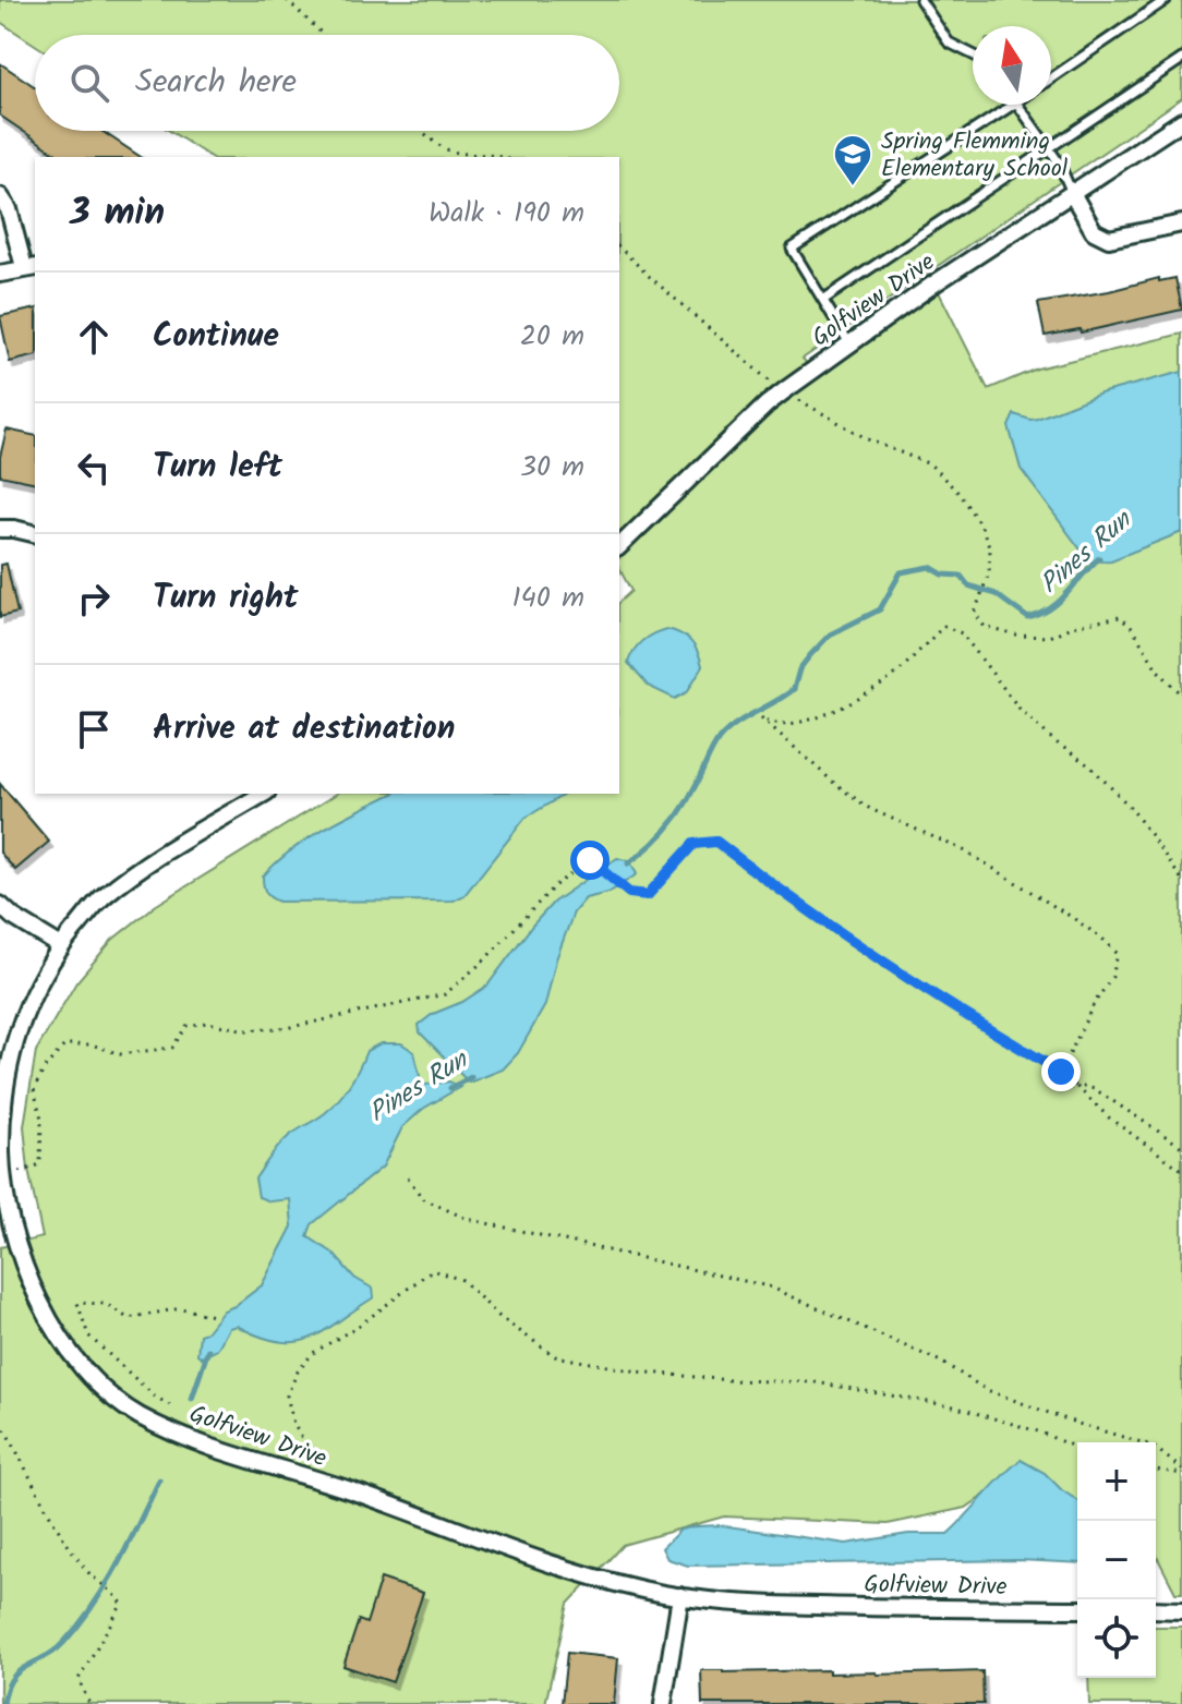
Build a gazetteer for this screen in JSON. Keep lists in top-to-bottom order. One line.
{"streets":{"street":["Golfview Drive"]},"water":["Pines Run"],"places":{"school or university":["Spring Flemming Elementary School"]},"north":"top","page":{"search":"Search here","heading":["3 min","Walk · 190 m"],"list":[["Continue","20 m"],["Turn left","30 m"],["Turn right","140 m"],"Arrive at destination"],"map_buttons":["+","−"]}}
